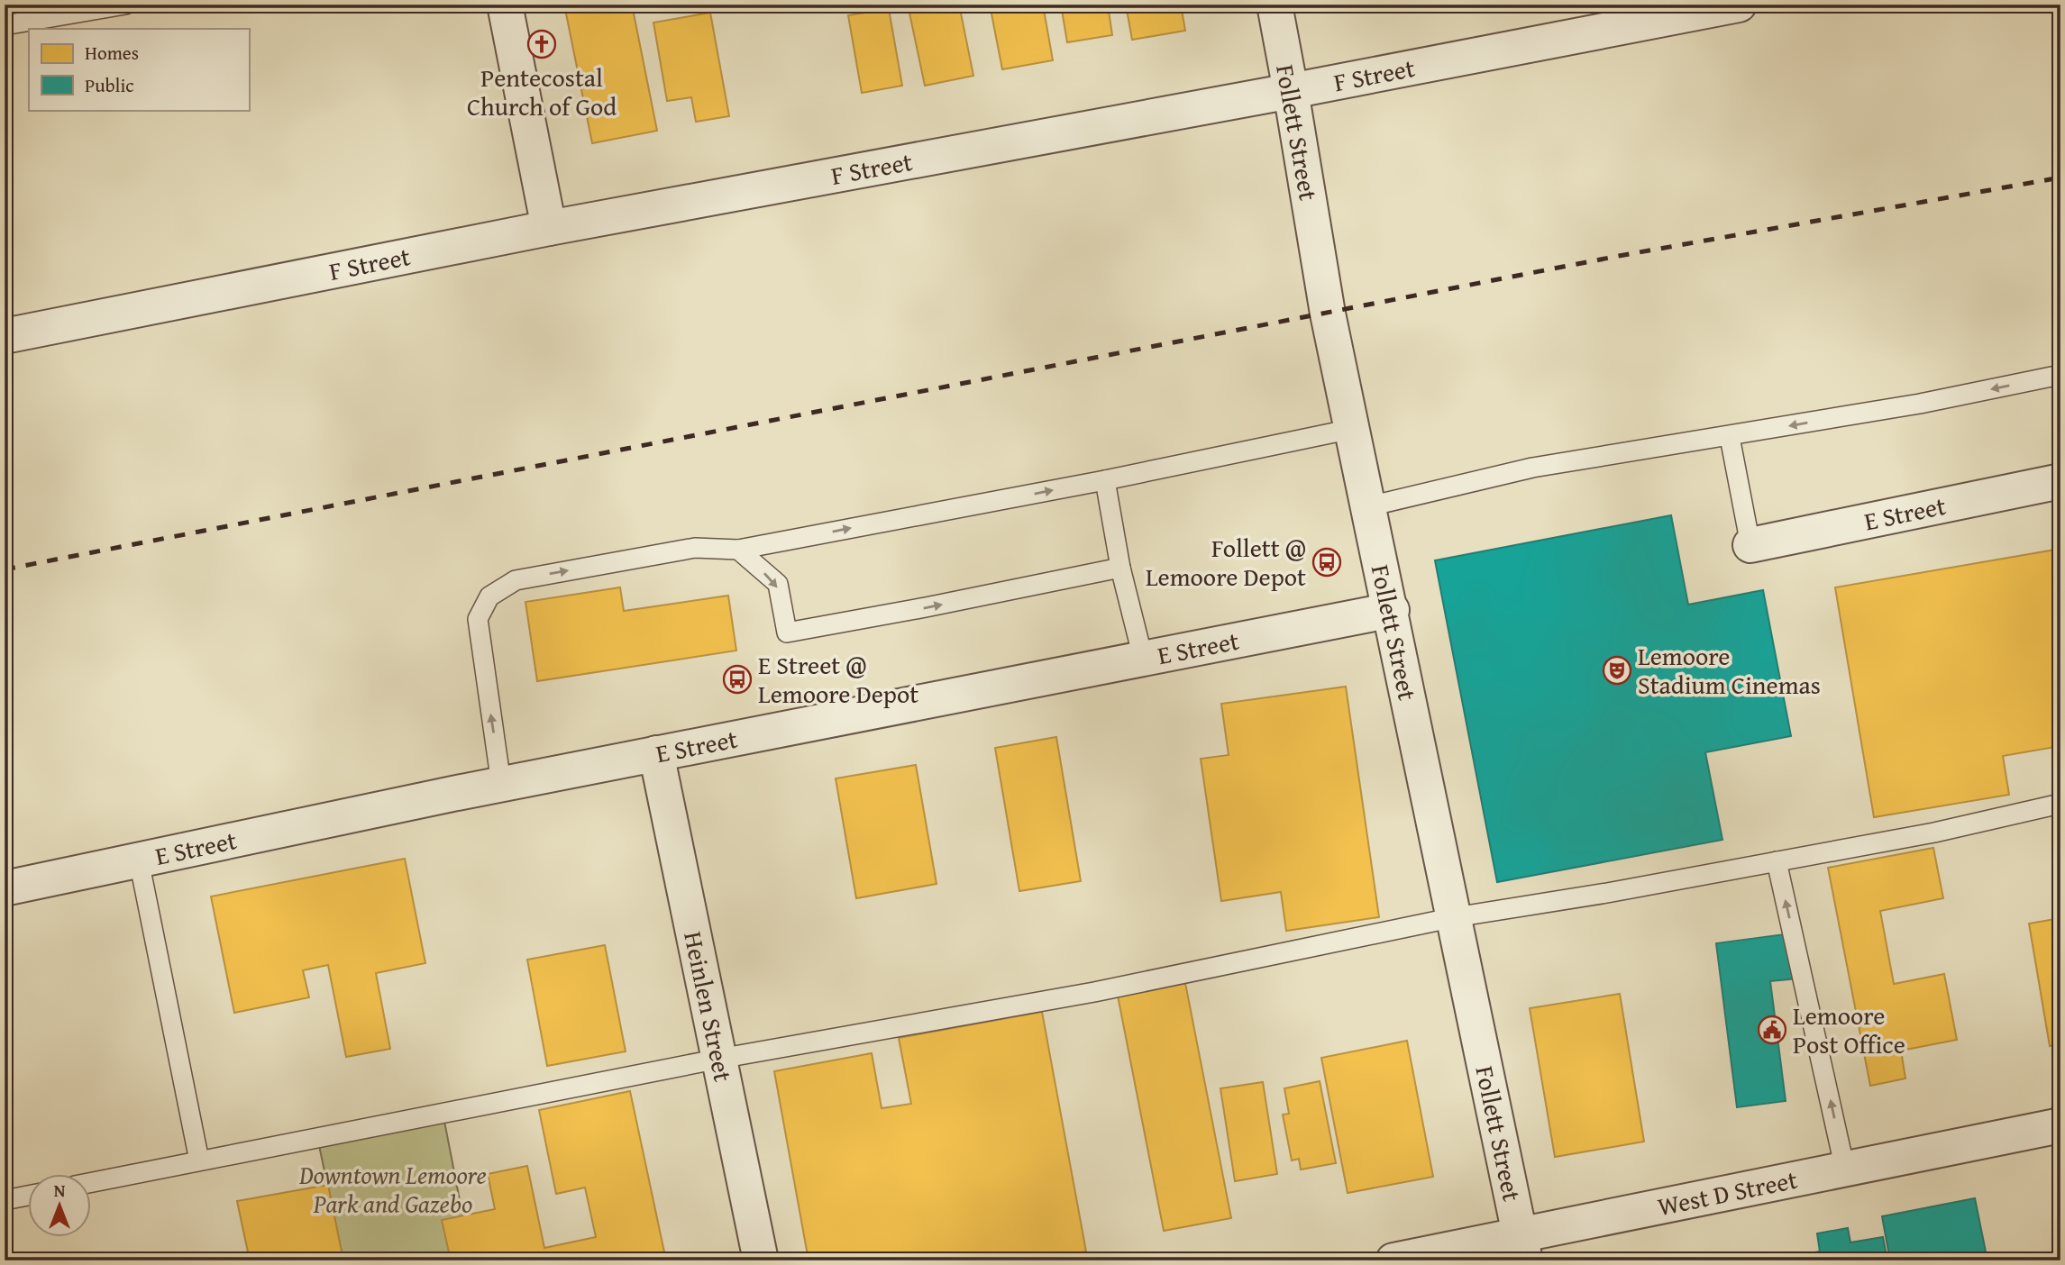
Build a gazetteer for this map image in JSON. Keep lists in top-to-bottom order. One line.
{"streets":{"street":["F Street","Follett Street","E Street","Heinlen Street","West D Street"]},"crossings":[["F Street","Follett Street"],["Follett Street","E Street"],["Follett Street","West D Street"],["E Street","Heinlen Street"]],"parks":["Downtown Lemoore Park and Gazebo"],"places":{"church":["Pentecostal Church of God"],"bus stop":["Follett @ Lemoore Depot","E Street @ Lemoore Depot"],"theatre":["Lemoore Stadium Cinemas"],"public building":["Lemoore Post Office"]},"legend":["Homes","Public"],"north":"top"}
